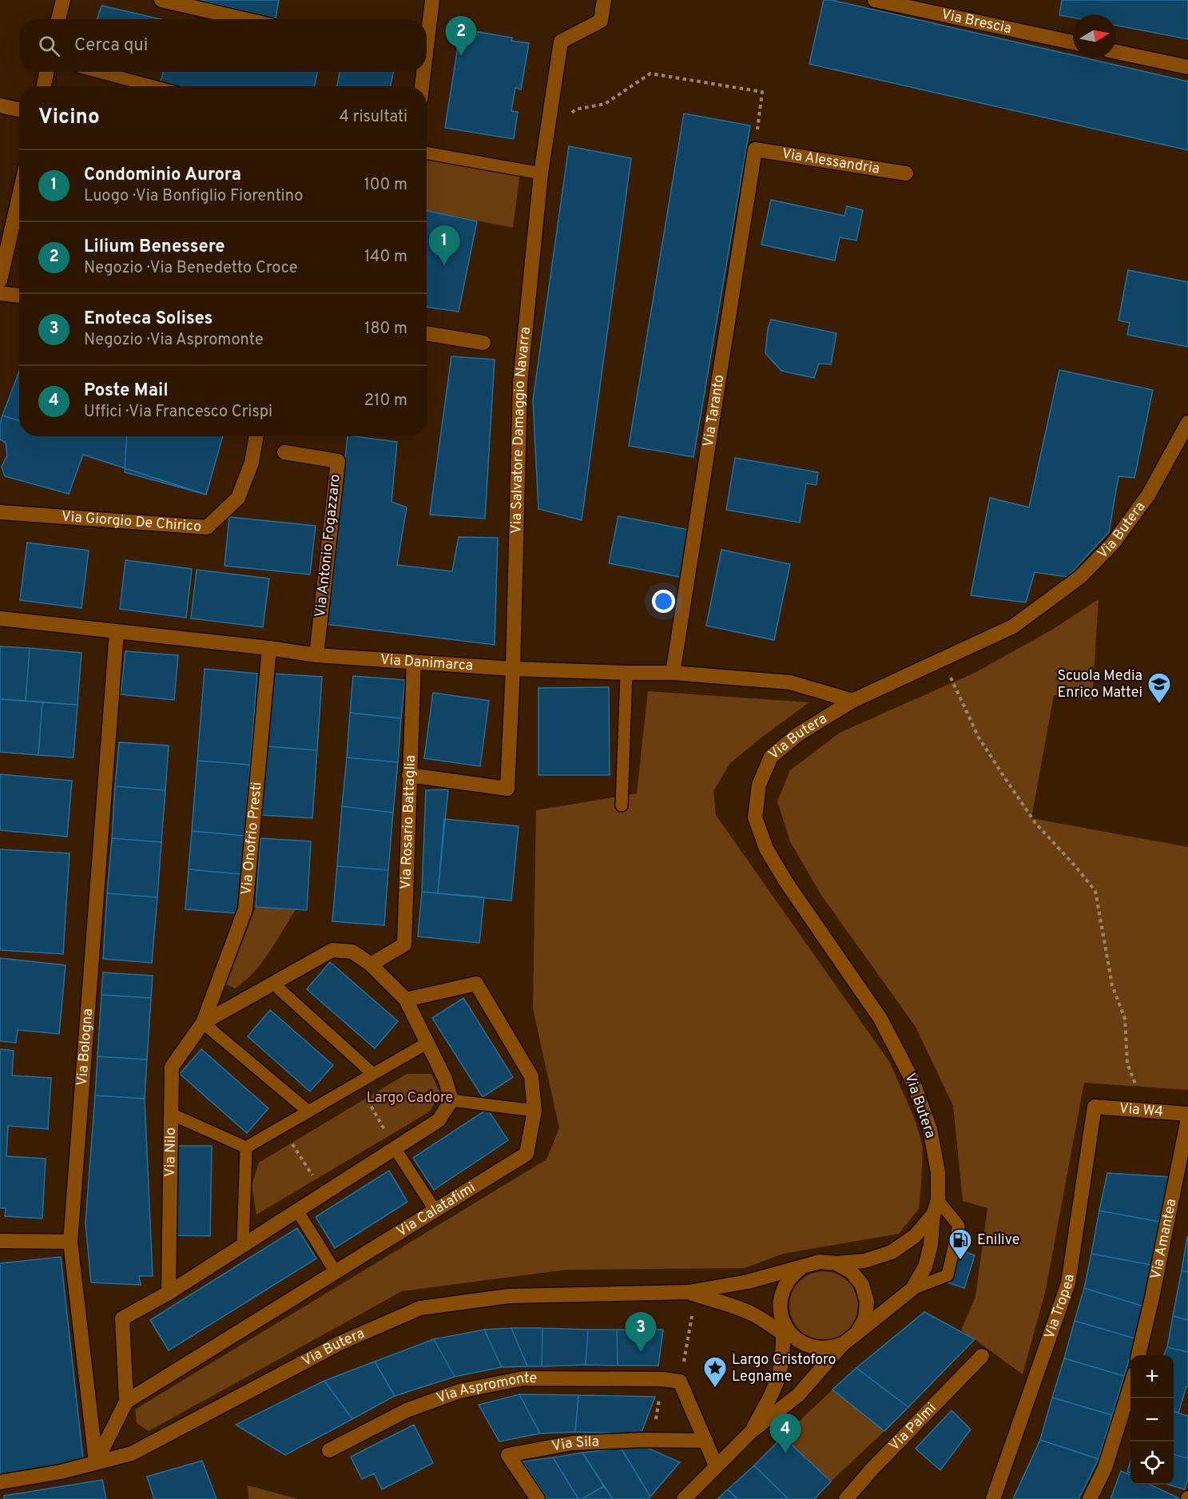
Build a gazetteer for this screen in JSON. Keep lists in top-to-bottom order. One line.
{"streets":{"street":["Via Brescia","Via Alessandria","Via Taranto","Via Salvatore Damaggio Navarra","Via Giorgio De Chirico","Via Butera","Via Antonio Fogazzaro","Via Danimarca","Via Rosario Battaglia","Via Onofrio Presti","Via Bologna","Via W4","Via Nilo","Via Calatafimi","Via Amantea","Via Tropea","Via Aspromonte","Via Palmi","Via Sila"]},"crossings":[["Via Alessandria","Via Taranto"],["Via Taranto","Via Danimarca"],["Via Salvatore Damaggio Navarra","Via Danimarca"],["Via Salvatore Damaggio Navarra","Via Rosario Battaglia"],["Via Butera","Via Danimarca"],["Via Butera","Via Bologna"],["Via Antonio Fogazzaro","Via Danimarca"],["Via Danimarca","Via Rosario Battaglia"],["Via Danimarca","Via Onofrio Presti"],["Via Danimarca","Via Bologna"],["Via Onofrio Presti","Via Nilo"],["Via W4","Via Tropea"]],"parks":["Largo Cadore"],"places":{"school or university":["Scuola Media Enrico Mattei"],"fuel station":["Enilive"],"place":["Largo Cristoforo Legname"]},"north":"right","page":{"pins":["2","1","3","4"],"search":"Cerca qui","heading":["Vicino","4 risultati"],"list":[{"mark":"1","name":"Condominio Aurora","note":"Luogo · Via Bonfiglio Fiorentino","value":"100 m"},{"mark":"2","name":"Lilium Benessere","note":"Negozio · Via Benedetto Croce","value":"140 m"},{"mark":"3","name":"Enoteca Solises","note":"Negozio · Via Aspromonte","value":"180 m"},{"mark":"4","name":"Poste Mail","note":"Uffici · Via Francesco Crispi","value":"210 m"}],"map_buttons":["+","−"]}}
